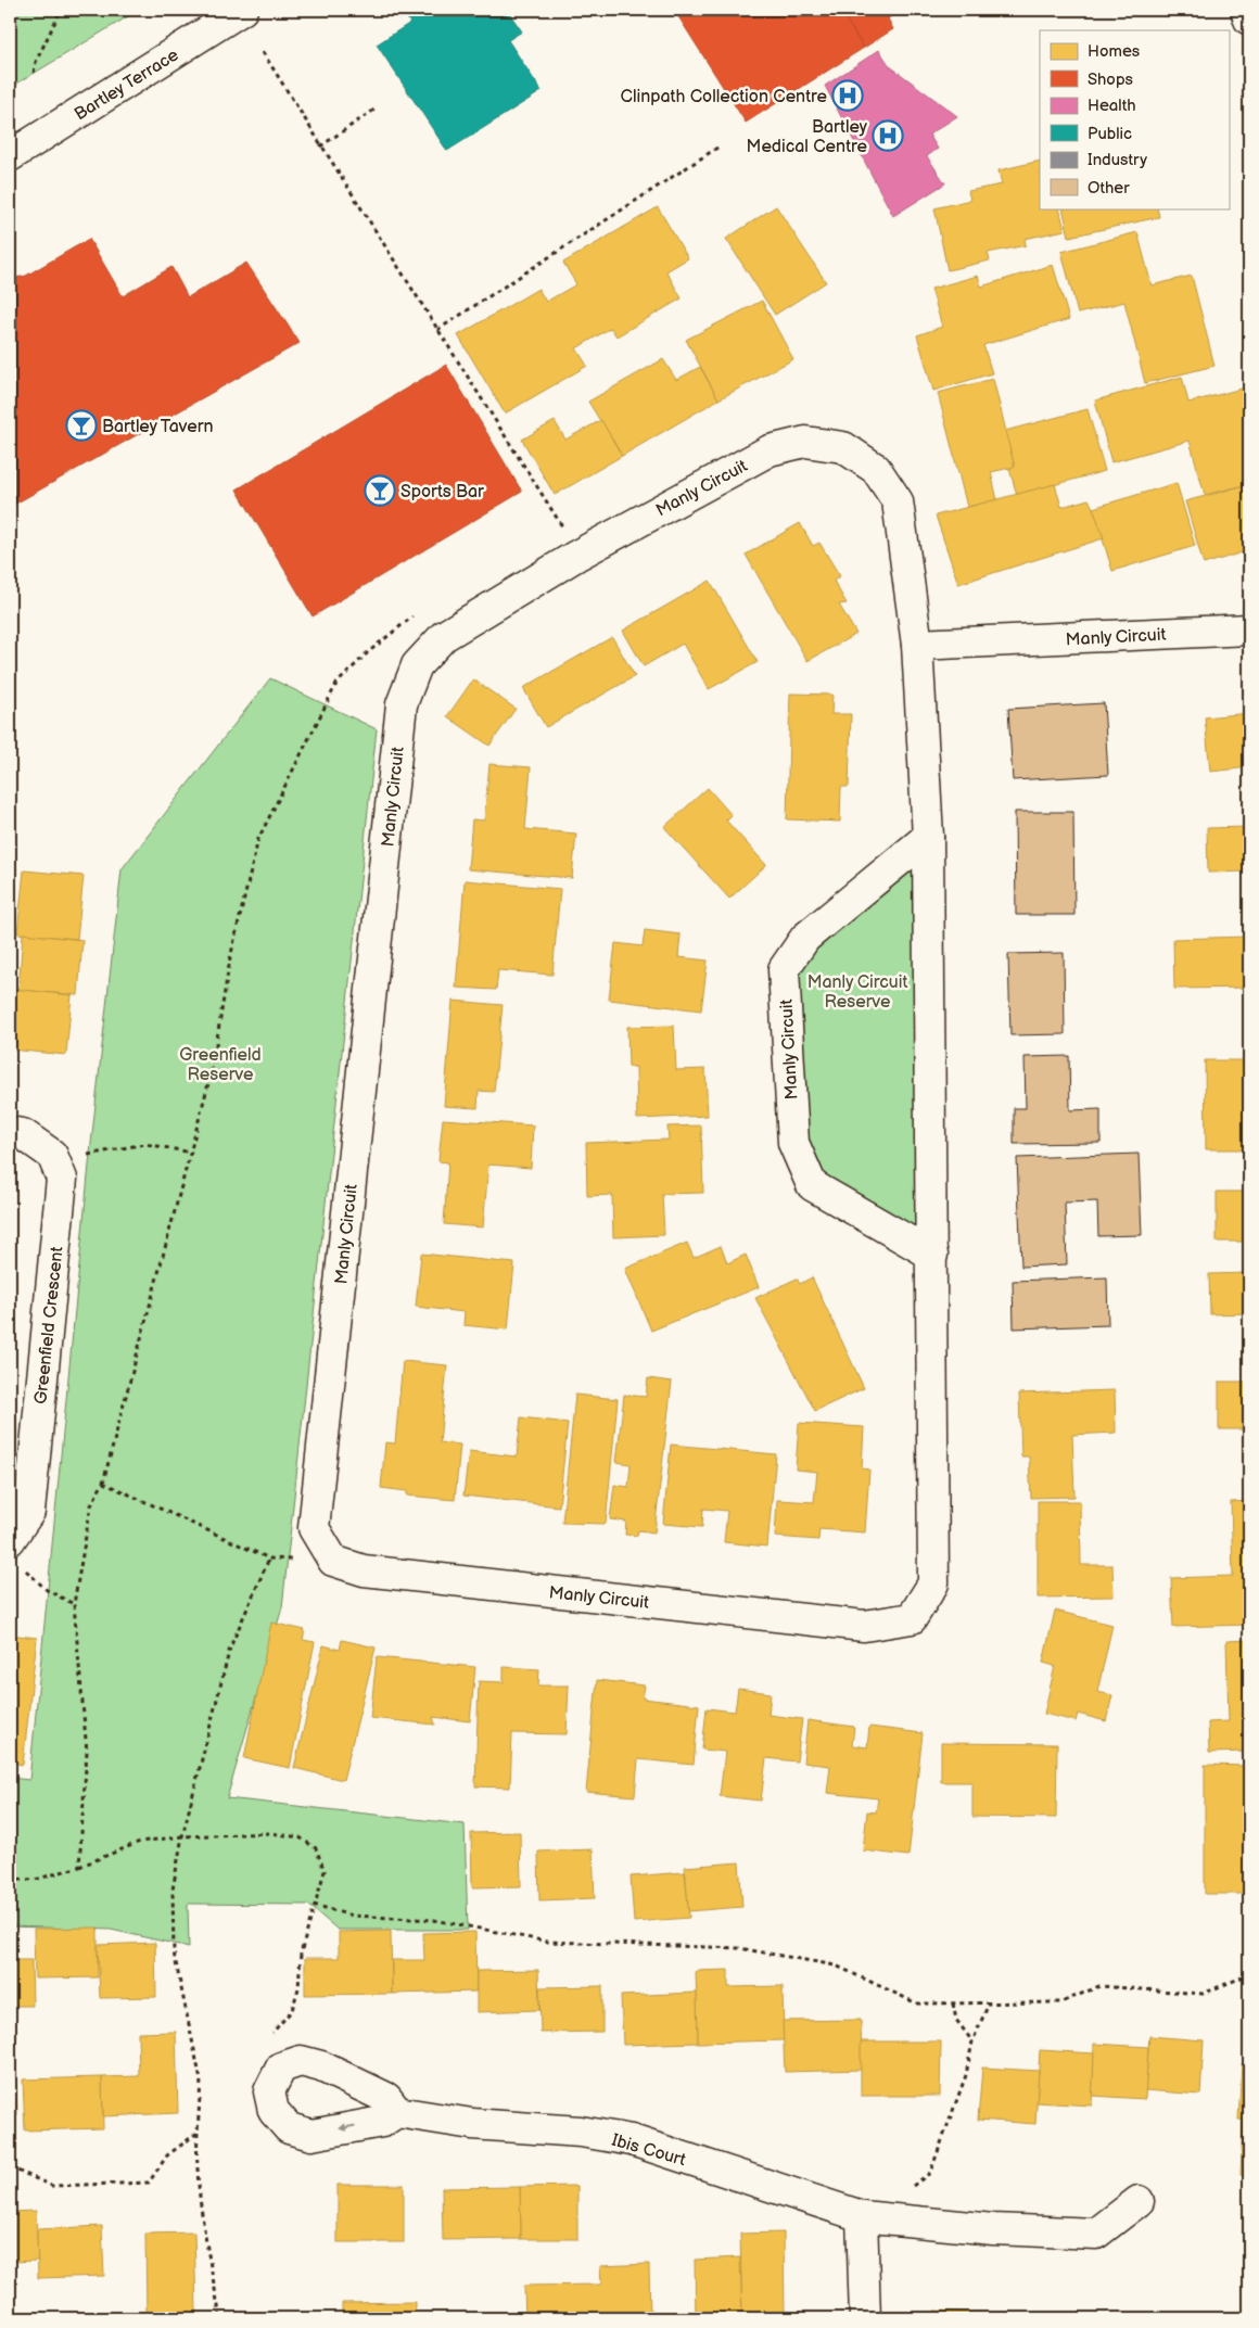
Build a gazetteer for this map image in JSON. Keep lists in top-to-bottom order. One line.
{"streets":{"street":["Bartley Terrace","Manly Circuit","Greenfield Crescent","Ibis Court"]},"parks":["Manly Circuit Reserve","Greenfield Reserve"],"places":{"hospital":["Clinpath Collection Centre","Bartley Medical Centre"],"bar":["Bartley Tavern","Sports Bar"]},"legend":["Homes","Shops","Health","Public","Industry","Other"]}
